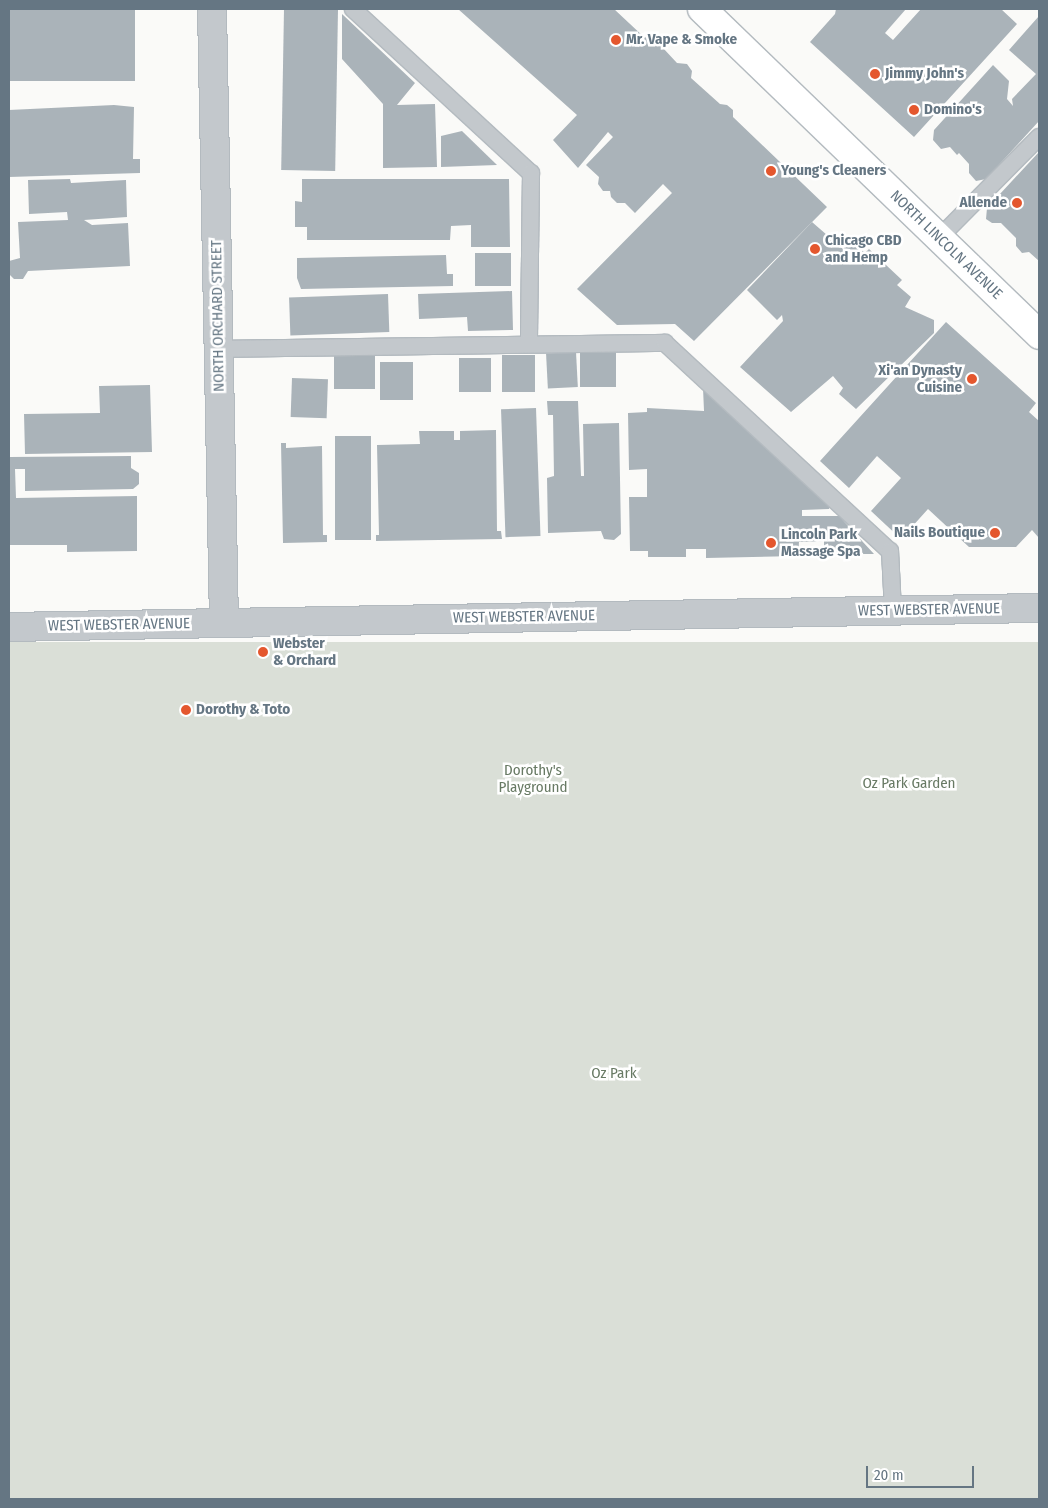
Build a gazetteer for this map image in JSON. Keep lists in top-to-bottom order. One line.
{"streets":{"main road":["NORTH LINCOLN AVENUE"],"street":["NORTH ORCHARD STREET","WEST WEBSTER AVENUE"]},"crossings":[["NORTH ORCHARD STREET","WEST WEBSTER AVENUE"]],"parks":["Dorothy's Playground","Oz Park Garden","Oz Park"],"places":["Mr. Vape & Smoke","Jimmy John's","Domino's","Young's Cleaners","Allende","Chicago CBD and Hemp","Xi'an Dynasty Cuisine","Nails Boutique","Lincoln Park Massage Spa","Webster & Orchard","Dorothy & Toto"],"scale_bar":"20 m"}
